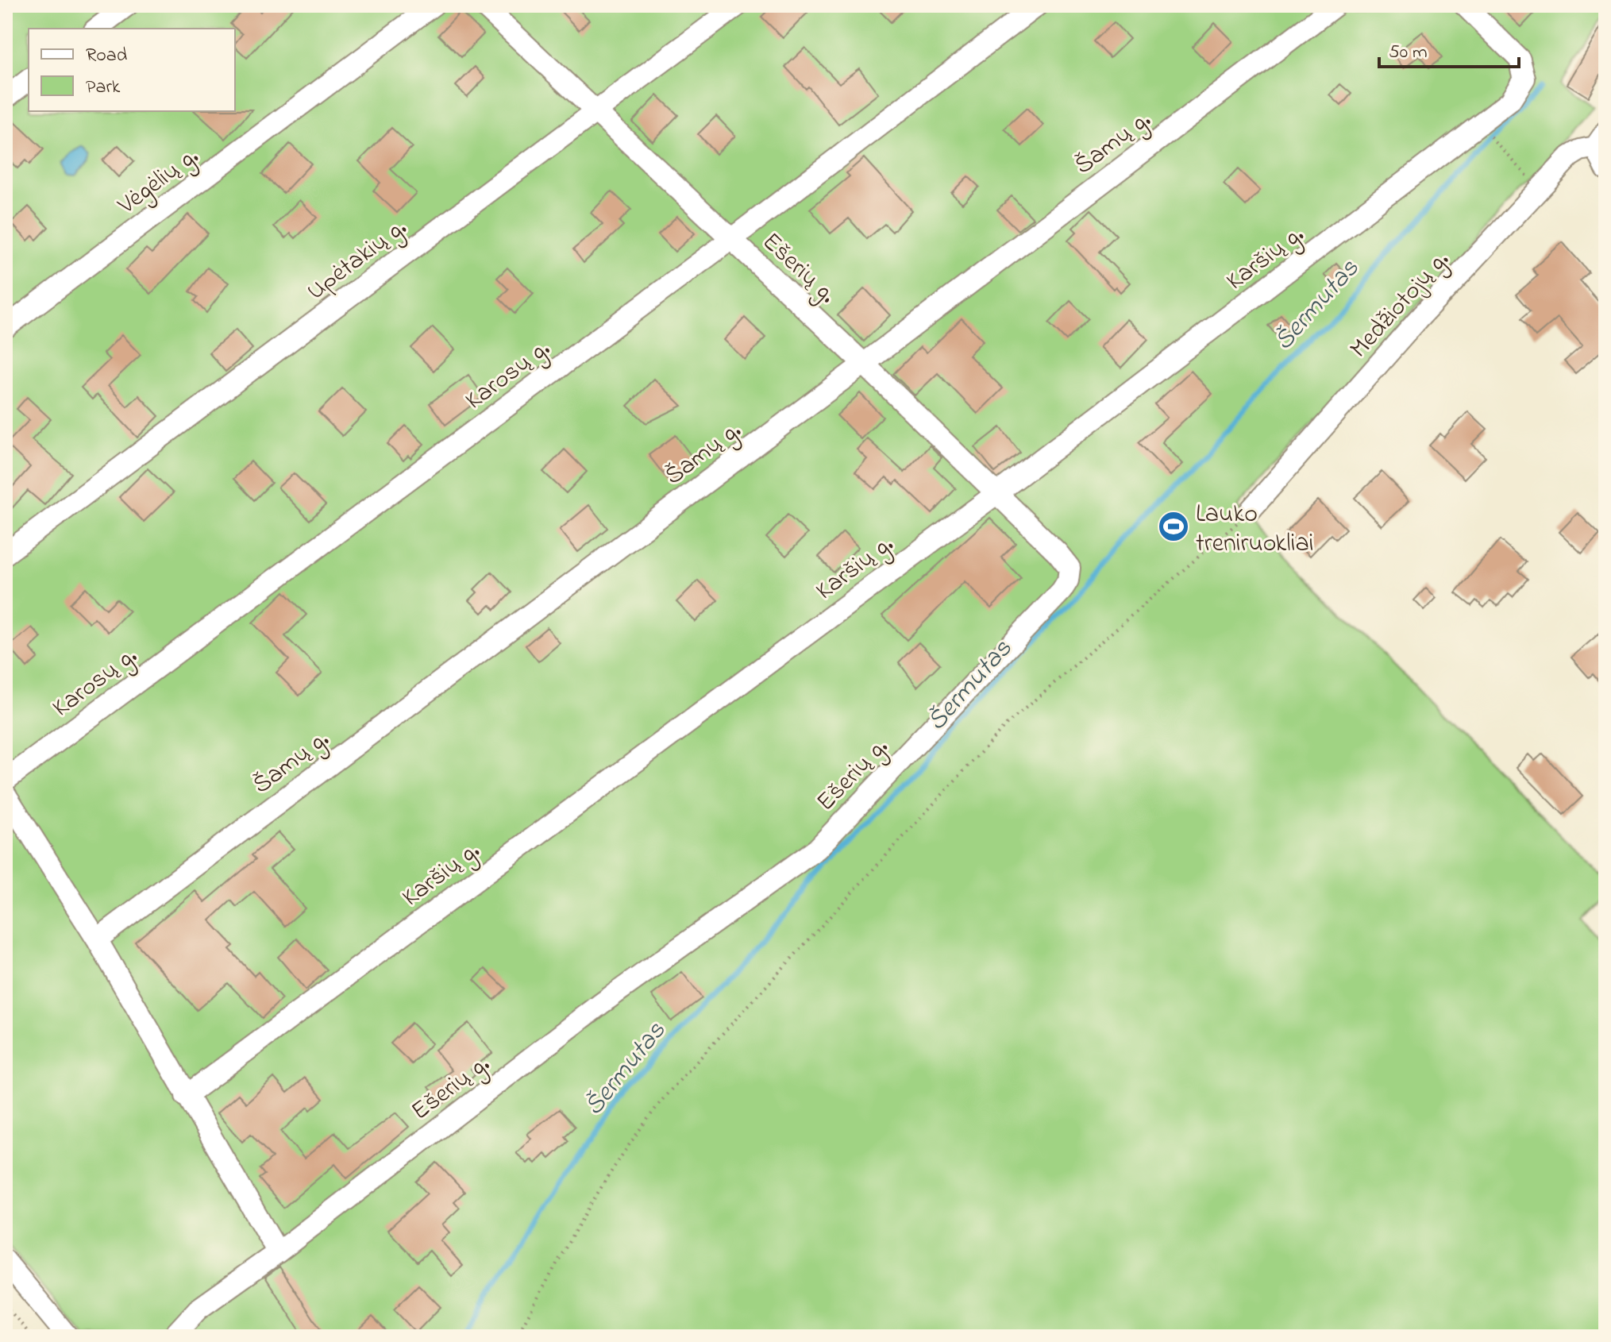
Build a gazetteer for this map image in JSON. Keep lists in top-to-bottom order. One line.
{"streets":{"street":["Šamų g.","Vėgėlių g.","Karšių g.","Upėtakių g.","Ešerių g.","Medžiotojų g.","Karosų g."]},"crossings":[["Šamų g.","Ešerių g."],["Karšių g.","Ešerių g."],["Upėtakių g.","Ešerių g."],["Ešerių g.","Karosų g."]],"water":["Šermutas"],"places":{"sports":["Lauko treniruokliai"]},"legend":["Road","Park"],"scale_bar":"50 m"}
